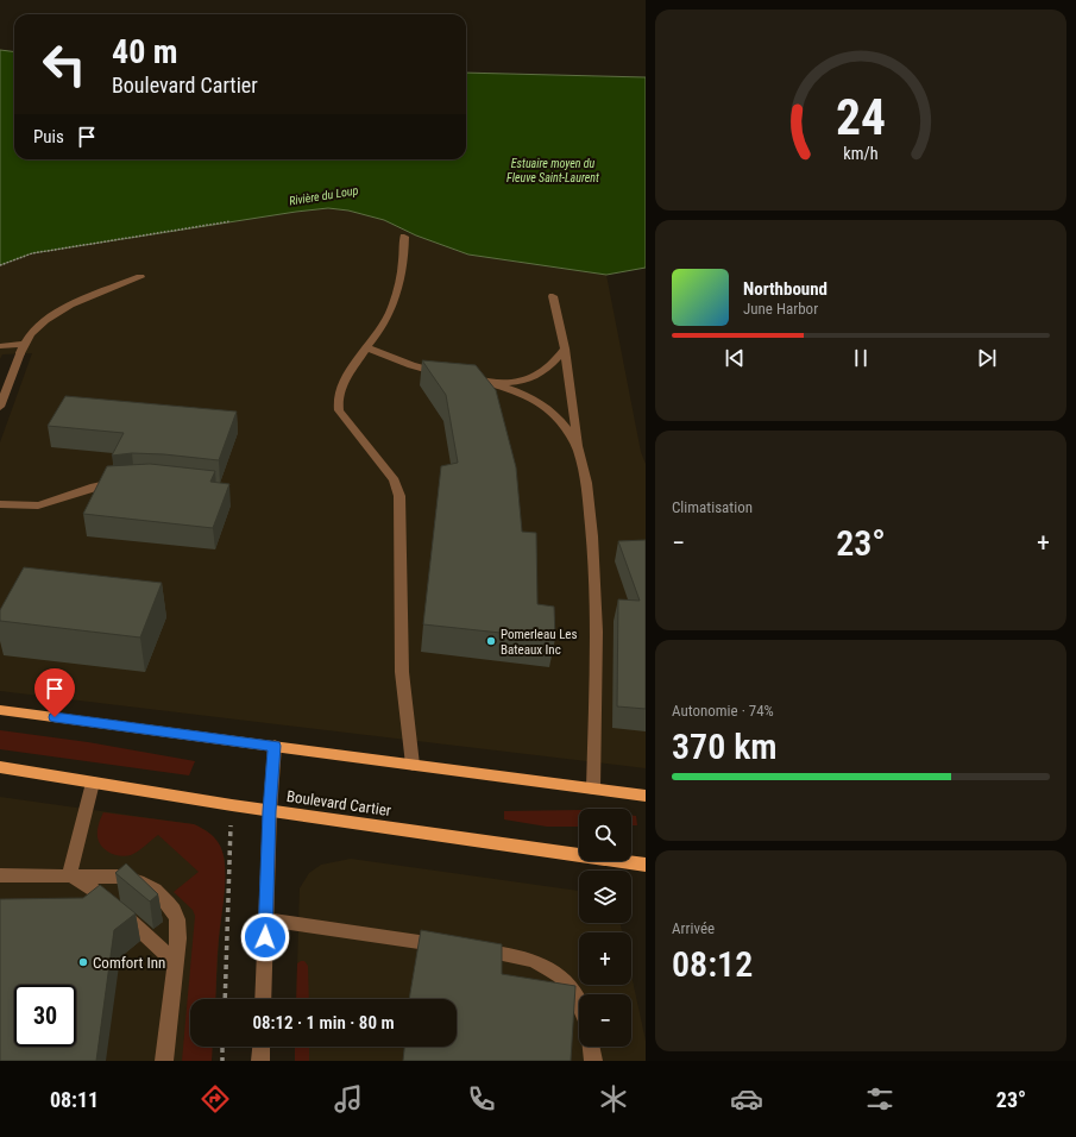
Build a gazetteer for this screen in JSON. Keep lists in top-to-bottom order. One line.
{"streets":{"main road":["Boulevard Cartier"]},"water":["Estuaire moyen du Fleuve Saint-Laurent","Rivière du Loup"],"places":["Pomerleau Les Bateaux Inc","Comfort Inn"],"page":{"turn":["40 m","Boulevard Cartier"],"then":"Puis","song":["Northbound","June Harbor"],"tile":["Climatisation",["Autonomie · 74%","370 km"],["Arrivée","08:12"]],"heat":["−","23°","+"],"map_buttons":["+","−"],"limit":"30","trip":"08:12 · 1 min · 80 m","tabs":["08:11","23°"],"gauge":["24","km/h"]}}
